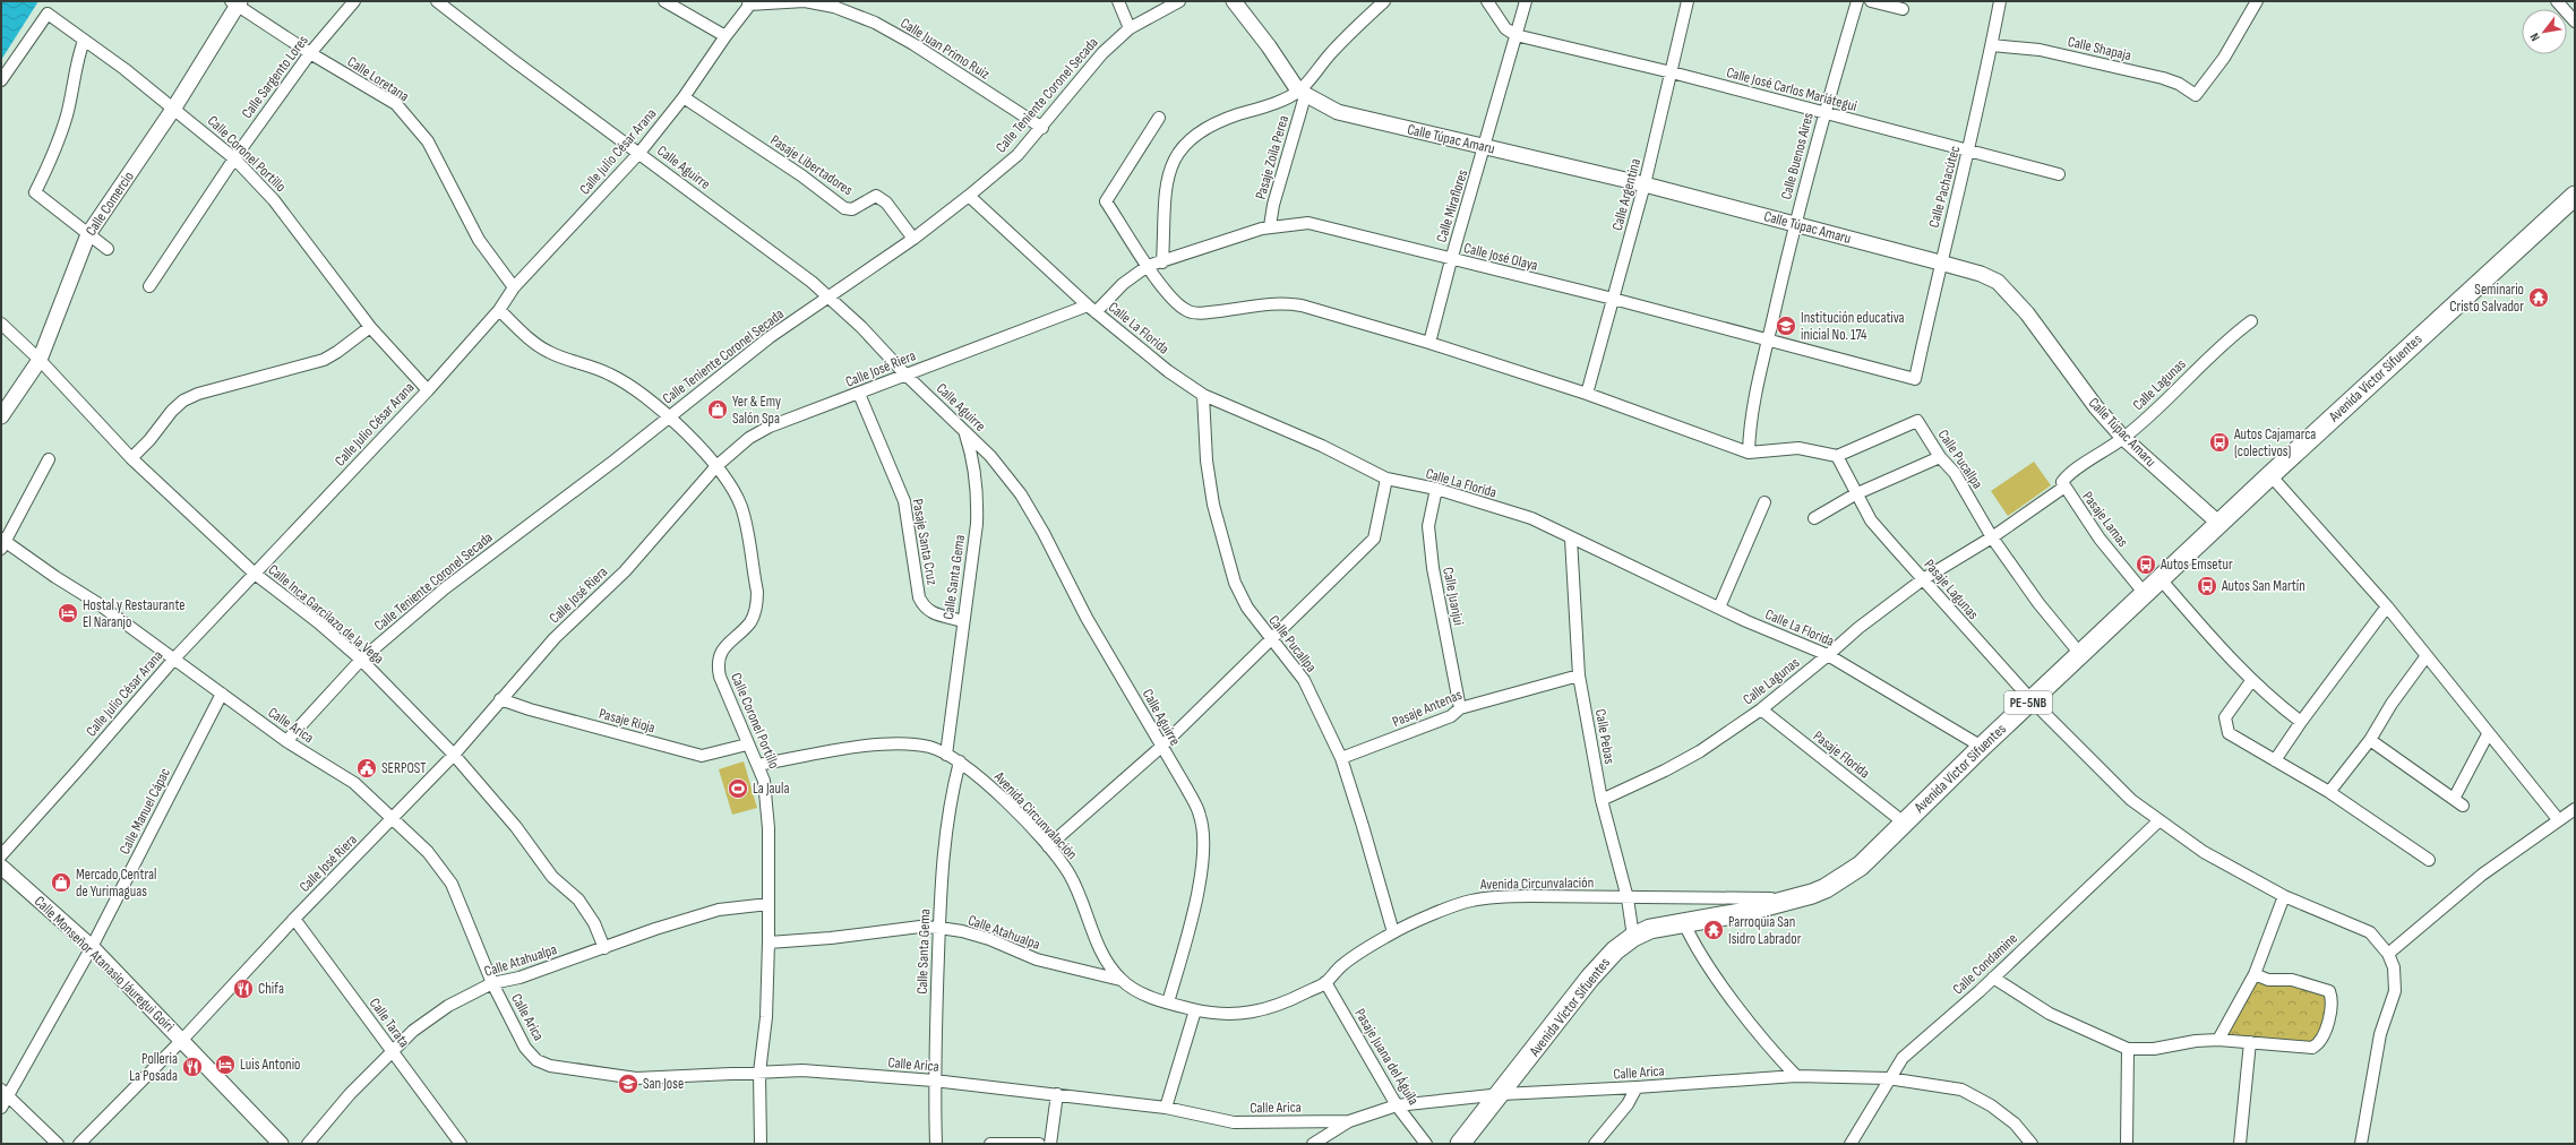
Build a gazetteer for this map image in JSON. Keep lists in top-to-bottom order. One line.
{"streets":{"highway":["Avenida Victor Sifuentes","PE-5NB"],"street":["Calle Juan Primo Ruiz","Calle Shapaja","Calle Sargento Lores","Calle Loretana","Calle José Carlos Mariátegui","Calle Teniente Coronel Secada","Calle Túpac Amaru","Calle Julio César Arana","Calle Coronel Portillo","Calle Buenos Aires","Pasaje Zoila Perea","Pasaje Libertadores","Calle Aguirre","Calle Pachacútec","Calle Argentina","Calle Comercio","Calle Miraflores","Calle José Olaya","Calle La Florida","Calle José Riera","Calle Lagunas","Calle Pucallpa","Pasaje Lamas","Pasaje Santa Cruz","Calle Santa Gema","Pasaje Lagunas","Calle Juanjui","Calle Inca Garcilazo de la Vega","Pasaje Antenas","Pasaje Rioja","Calle Arica","Calle Pebas","Pasaje Florida","Calle Manuel Cápac","Avenida Circunvalación","Calle Atahualpa","Calle Monseñor Atanasio Jáuregui Goiri","Calle Condamine","Calle Tarata","Pasaje Juana del Águila"]},"crossings":[["Calle Juan Primo Ruiz","Calle Teniente Coronel Secada"],["Calle Juan Primo Ruiz","Calle Julio César Arana"],["Calle Shapaja","Calle Pachacútec"],["Calle Sargento Lores","Calle Loretana"],["Calle Sargento Lores","Calle Coronel Portillo"],["Calle Loretana","Calle Julio César Arana"],["Calle Loretana","Calle Comercio"],["Calle José Carlos Mariátegui","Calle Buenos Aires"],["Calle José Carlos Mariátegui","Calle Pachacútec"],["Calle José Carlos Mariátegui","Calle Argentina"],["Calle José Carlos Mariátegui","Calle Miraflores"],["Calle Teniente Coronel Secada","Calle Coronel Portillo"],["Calle Teniente Coronel Secada","Pasaje Libertadores"],["Calle Teniente Coronel Secada","Calle Aguirre"],["Calle Teniente Coronel Secada","Calle La Florida"],["Calle Teniente Coronel Secada","Calle Inca Garcilazo de la Vega"],["Calle Teniente Coronel Secada","Calle Arica"],["Calle Túpac Amaru","Calle Buenos Aires"],["Calle Túpac Amaru","Pasaje Zoila Perea"],["Calle Túpac Amaru","Calle Pachacútec"],["Calle Túpac Amaru","Calle Argentina"],["Calle Túpac Amaru","Calle Miraflores"],["Calle Túpac Amaru","Avenida Victor Sifuentes"],["Calle Túpac Amaru","Calle Lagunas"],["Calle Julio César Arana","Calle Coronel Portillo"],["Calle Julio César Arana","Pasaje Libertadores"],["Calle Julio César Arana","Calle Aguirre"],["Calle Julio César Arana","Calle Inca Garcilazo de la Vega"],["Calle Julio César Arana","Calle Arica"],["Calle Coronel Portillo","Calle Comercio"],["Calle Coronel Portillo","Calle José Riera"],["Calle Coronel Portillo","Pasaje Rioja"],["Calle Coronel Portillo","Calle Arica"],["Calle Coronel Portillo","Avenida Circunvalación"],["Calle Coronel Portillo","Calle Atahualpa"],["Calle Buenos Aires","Calle José Olaya"],["Pasaje Zoila Perea","Calle José Olaya"],["Calle Aguirre","Calle José Riera"],["Calle Aguirre","Calle Santa Gema"],["Calle Aguirre","Avenida Circunvalación"],["Calle Pachacútec","Calle José Olaya"],["Calle Argentina","Calle José Olaya"],["Calle Comercio","Calle Inca Garcilazo de la Vega"],["Calle Miraflores","Calle José Olaya"],["Calle José Olaya","Calle La Florida"],["Calle José Olaya","Calle José Riera"],["Calle La Florida","Calle José Riera"],["Calle La Florida","Avenida Victor Sifuentes"],["Calle La Florida","Calle Lagunas"],["Calle La Florida","Calle Pucallpa"],["Calle La Florida","Calle Juanjui"],["Calle La Florida","Calle Pebas"],["Calle José Riera","Pasaje Santa Cruz"],["Calle José Riera","Calle Inca Garcilazo de la Vega"],["Calle José Riera","Pasaje Rioja"],["Calle José Riera","Calle Arica"],["Calle José Riera","Calle Monseñor Atanasio Jáuregui Goiri"],["Calle José Riera","Calle Tarata"],["Avenida Victor Sifuentes","Calle Pucallpa"],["Avenida Victor Sifuentes","Pasaje Lamas"],["Avenida Victor Sifuentes","Pasaje Lagunas"],["Avenida Victor Sifuentes","Calle Arica"],["Avenida Victor Sifuentes","Calle Pebas"],["Avenida Victor Sifuentes","Pasaje Florida"],["Avenida Victor Sifuentes","Avenida Circunvalación"],["Calle Lagunas","Calle Pucallpa"],["Calle Lagunas","Pasaje Lamas"],["Calle Lagunas","Pasaje Lagunas"],["Calle Lagunas","Calle Pebas"],["Calle Lagunas","Pasaje Florida"],["Calle Pucallpa","Pasaje Lagunas"],["Calle Pucallpa","Pasaje Antenas"],["Calle Pucallpa","Avenida Circunvalación"],["Pasaje Santa Cruz","Calle Santa Gema"],["Calle Santa Gema","Calle Arica"],["Calle Santa Gema","Avenida Circunvalación"],["Calle Santa Gema","Calle Atahualpa"],["Pasaje Lagunas","Calle Condamine"],["Calle Juanjui","Pasaje Antenas"],["Calle Inca Garcilazo de la Vega","Calle Atahualpa"],["Pasaje Antenas","Calle Pebas"],["Calle Arica","Calle Manuel Cápac"],["Calle Arica","Calle Atahualpa"],["Calle Arica","Calle Condamine"],["Calle Arica","Pasaje Juana del Águila"],["Calle Pebas","Avenida Circunvalación"],["Calle Manuel Cápac","Calle Monseñor Atanasio Jáuregui Goiri"],["Avenida Circunvalación","Calle Atahualpa"],["Avenida Circunvalación","Pasaje Juana del Águila"],["Calle Atahualpa","Calle Tarata"]],"places":{"temple":["Seminario Cristo Salvador","Parroquia San Isidro Labrador"],"school or university":["Institución educativa inicial No. 174","San Jose"],"shop":["Yer & Emy Salón Spa","Mercado Central de Yurimaguas"],"bus stop":["Autos Cajamarca (colectivos)","Autos Emsetur","Autos San Martín"],"hotel":["Hostal y Restaurante El Naranjo","Luis Antonio"],"public building":["SERPOST"],"sports":["La Jaula"],"restaurant":["Chifa","Polleria La Posada"]},"north":"bottom left"}
